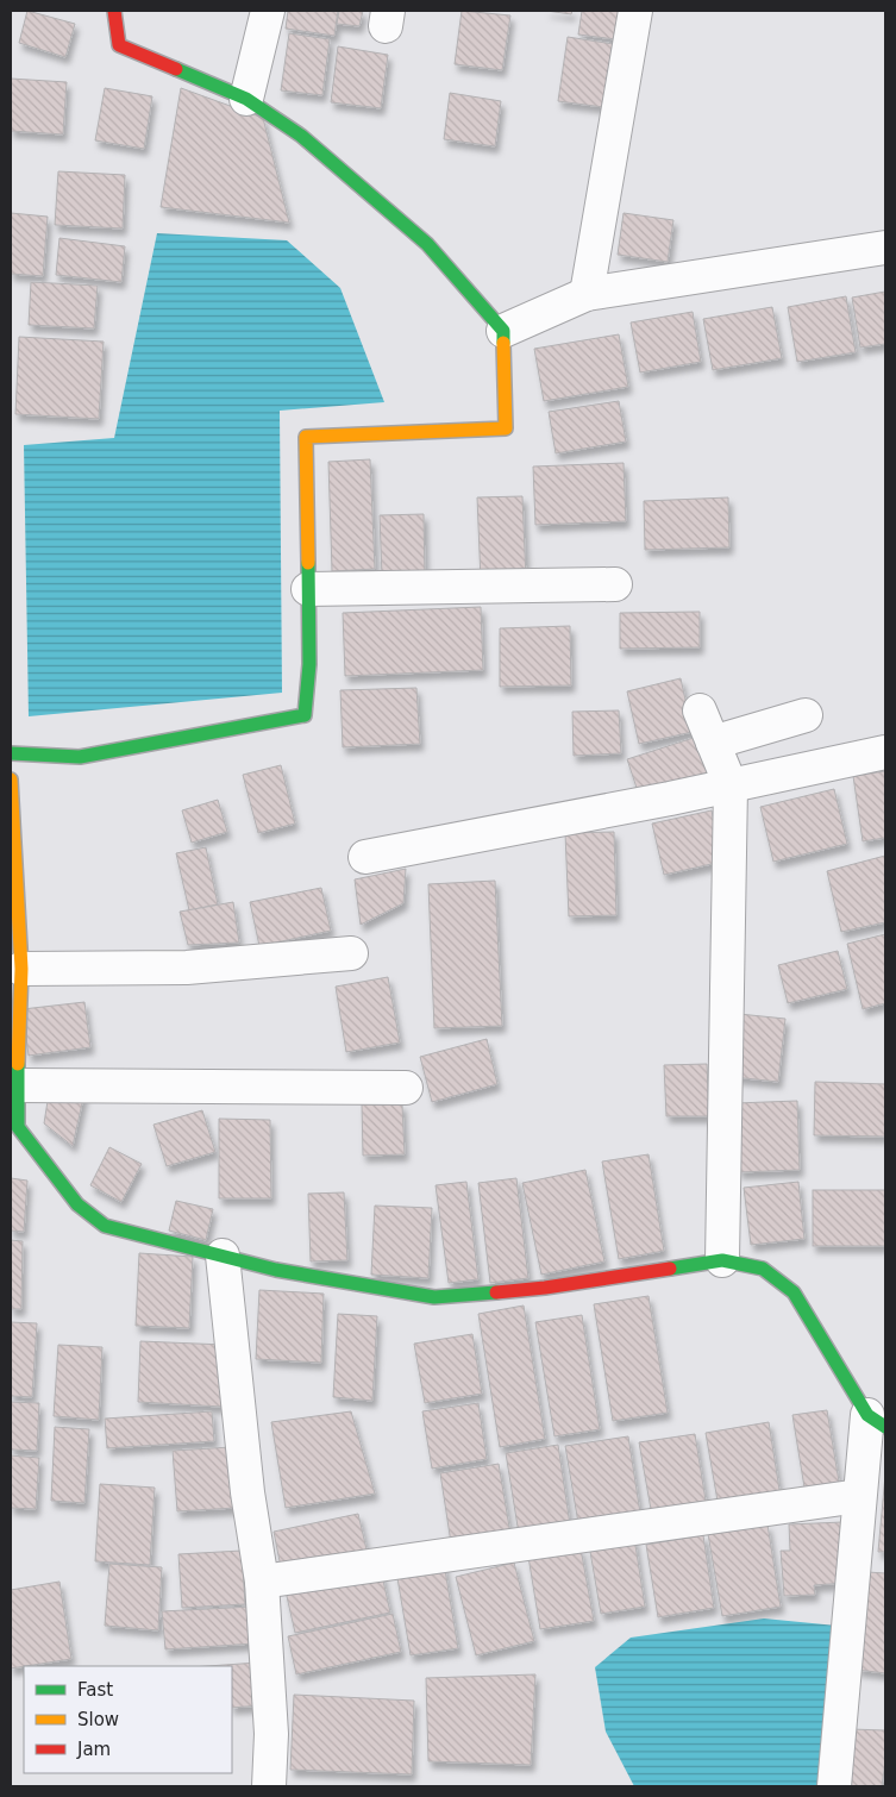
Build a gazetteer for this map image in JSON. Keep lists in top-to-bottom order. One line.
{"legend":["Fast","Slow","Jam"]}
